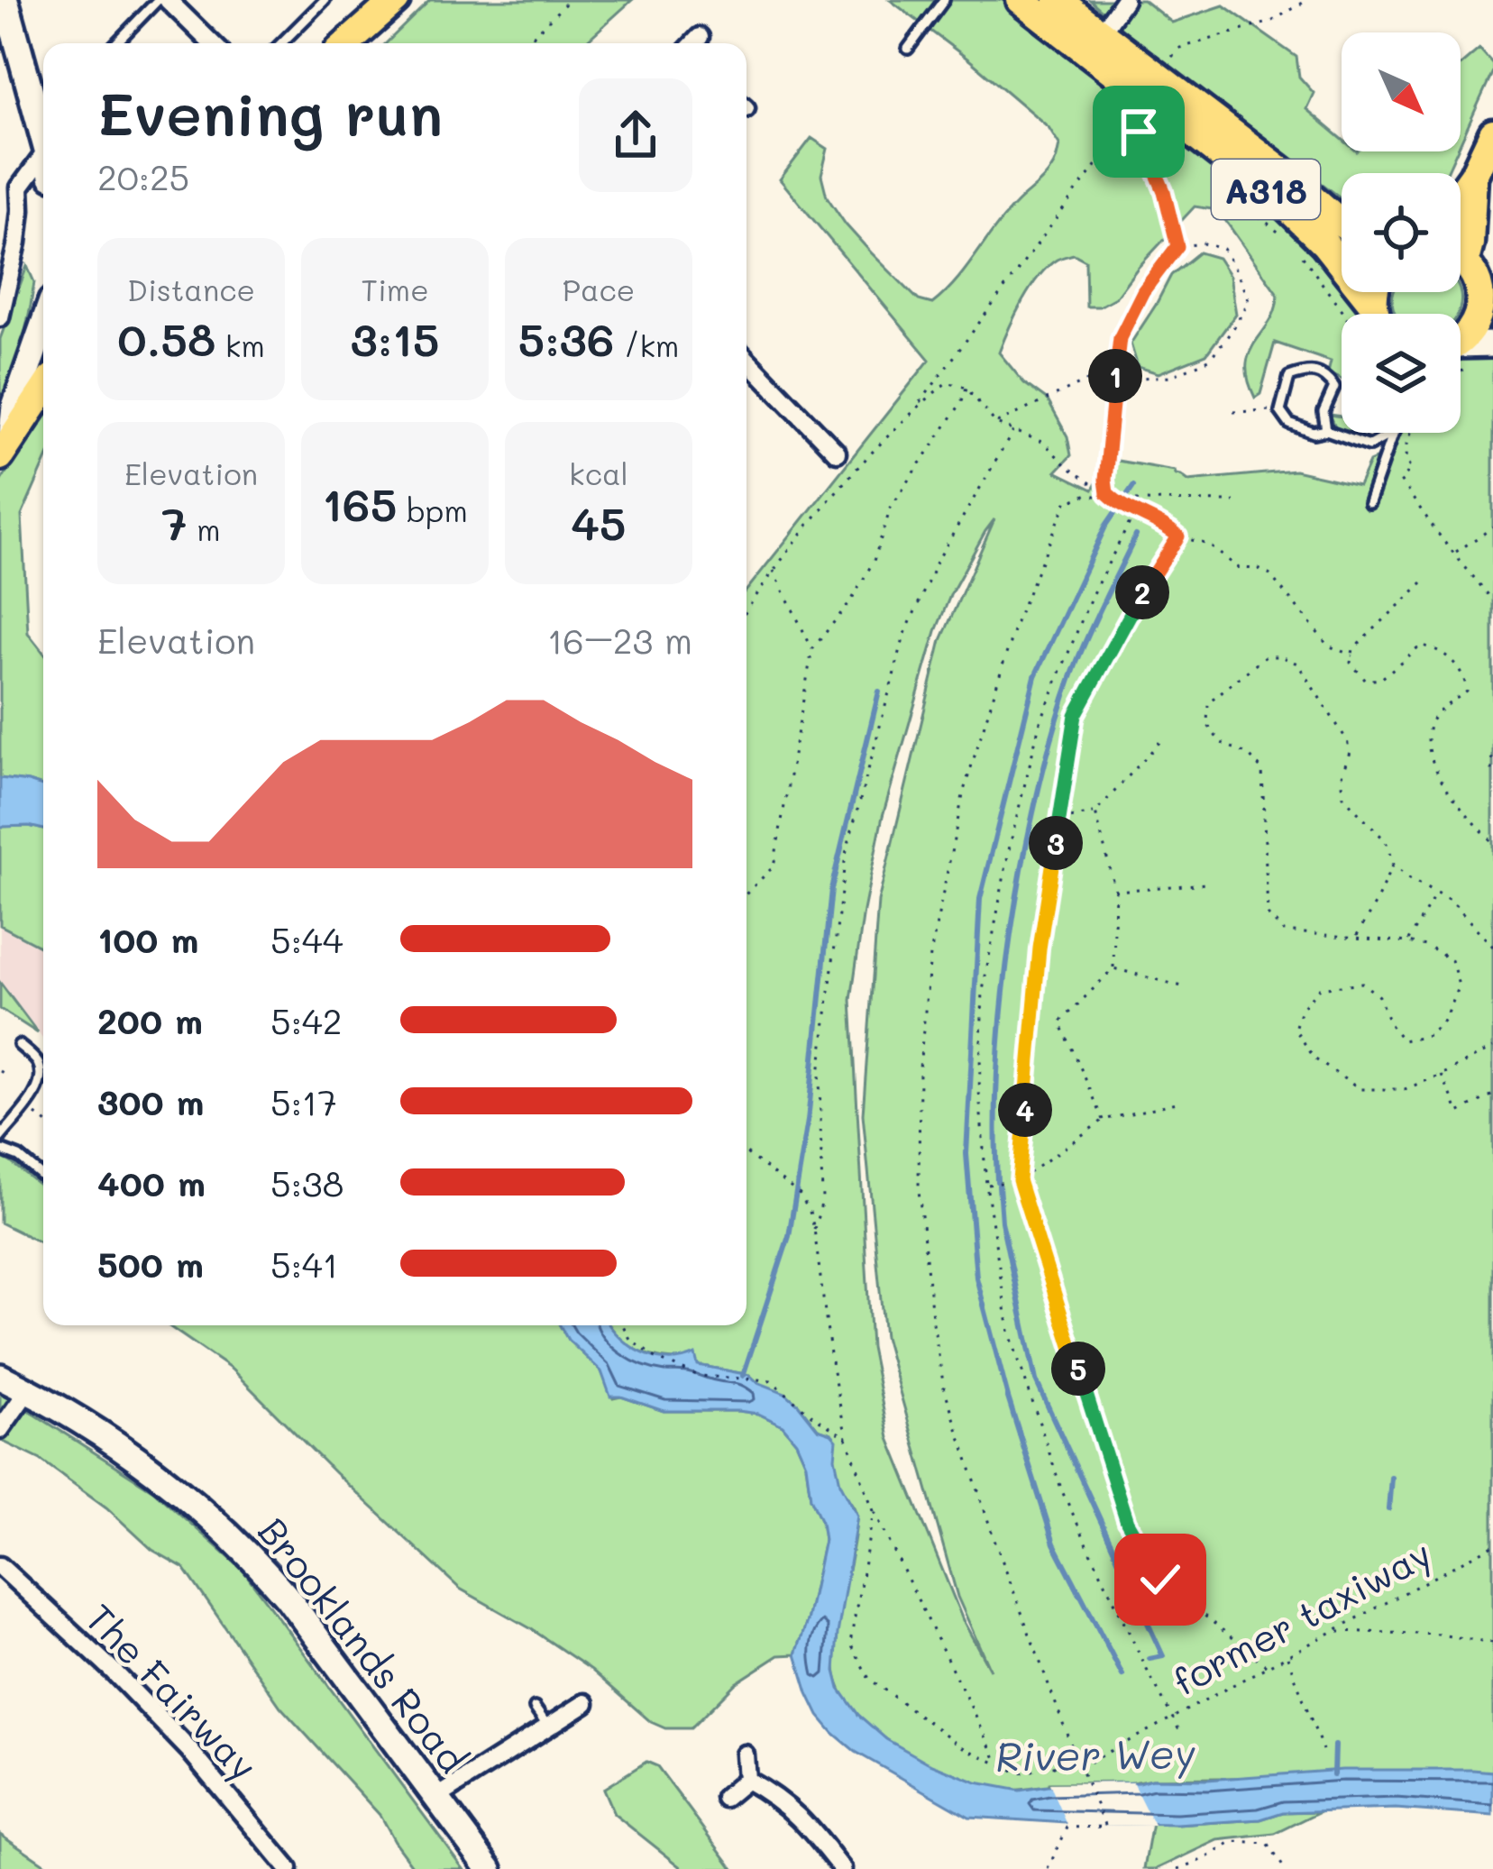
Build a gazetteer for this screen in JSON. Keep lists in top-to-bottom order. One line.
{"streets":{"main road":["A318","Brooklands Road"],"street":["The Fairway"],"path":["former taxiway"]},"water":["River Wey"],"north":"bottom right","page":{"heading":["Evening run","20:25"],"stats":[["Distance","0.58 km"],["Time","3:15"],["Pace","5:36 /km"],["Elevation","7 m"],["165 bpm"],["kcal","45"]],"pins":["1","2","3","4","5"],"chart":["Elevation","16–23 m"],"list":[{"name":"100 m","note":"5:44"},{"name":"200 m","note":"5:42"},{"name":"300 m","note":"5:17"},{"name":"400 m","note":"5:38"},{"name":"500 m","note":"5:41"}]}}
